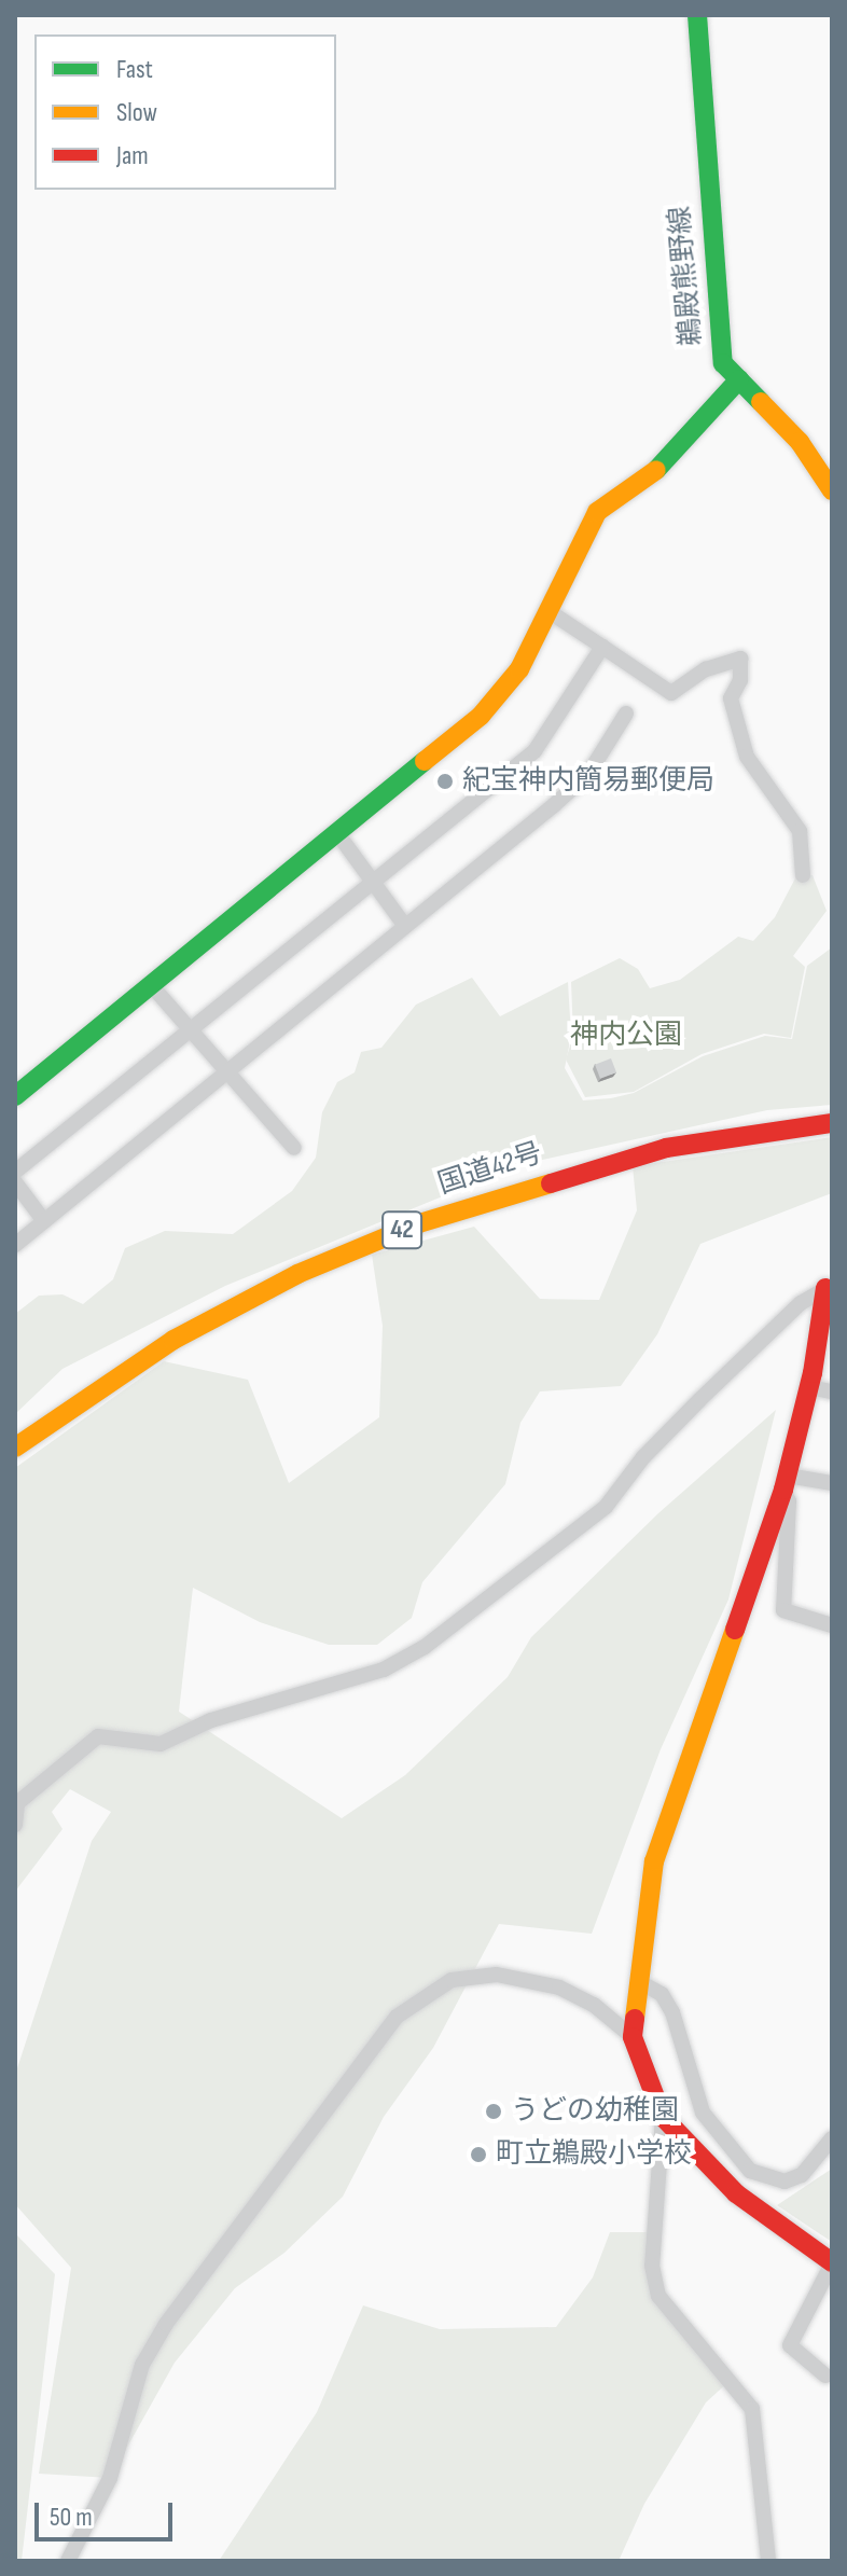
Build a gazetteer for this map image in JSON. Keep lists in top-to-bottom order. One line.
{"streets":{"main road":["鵜殿熊野線","国道42号","42"]},"parks":["神内公園"],"places":["紀宝神内簡易郵便局","うどの幼稚園","町立鵜殿小学校"],"legend":["Fast","Slow","Jam"],"scale_bar":"50 m"}
